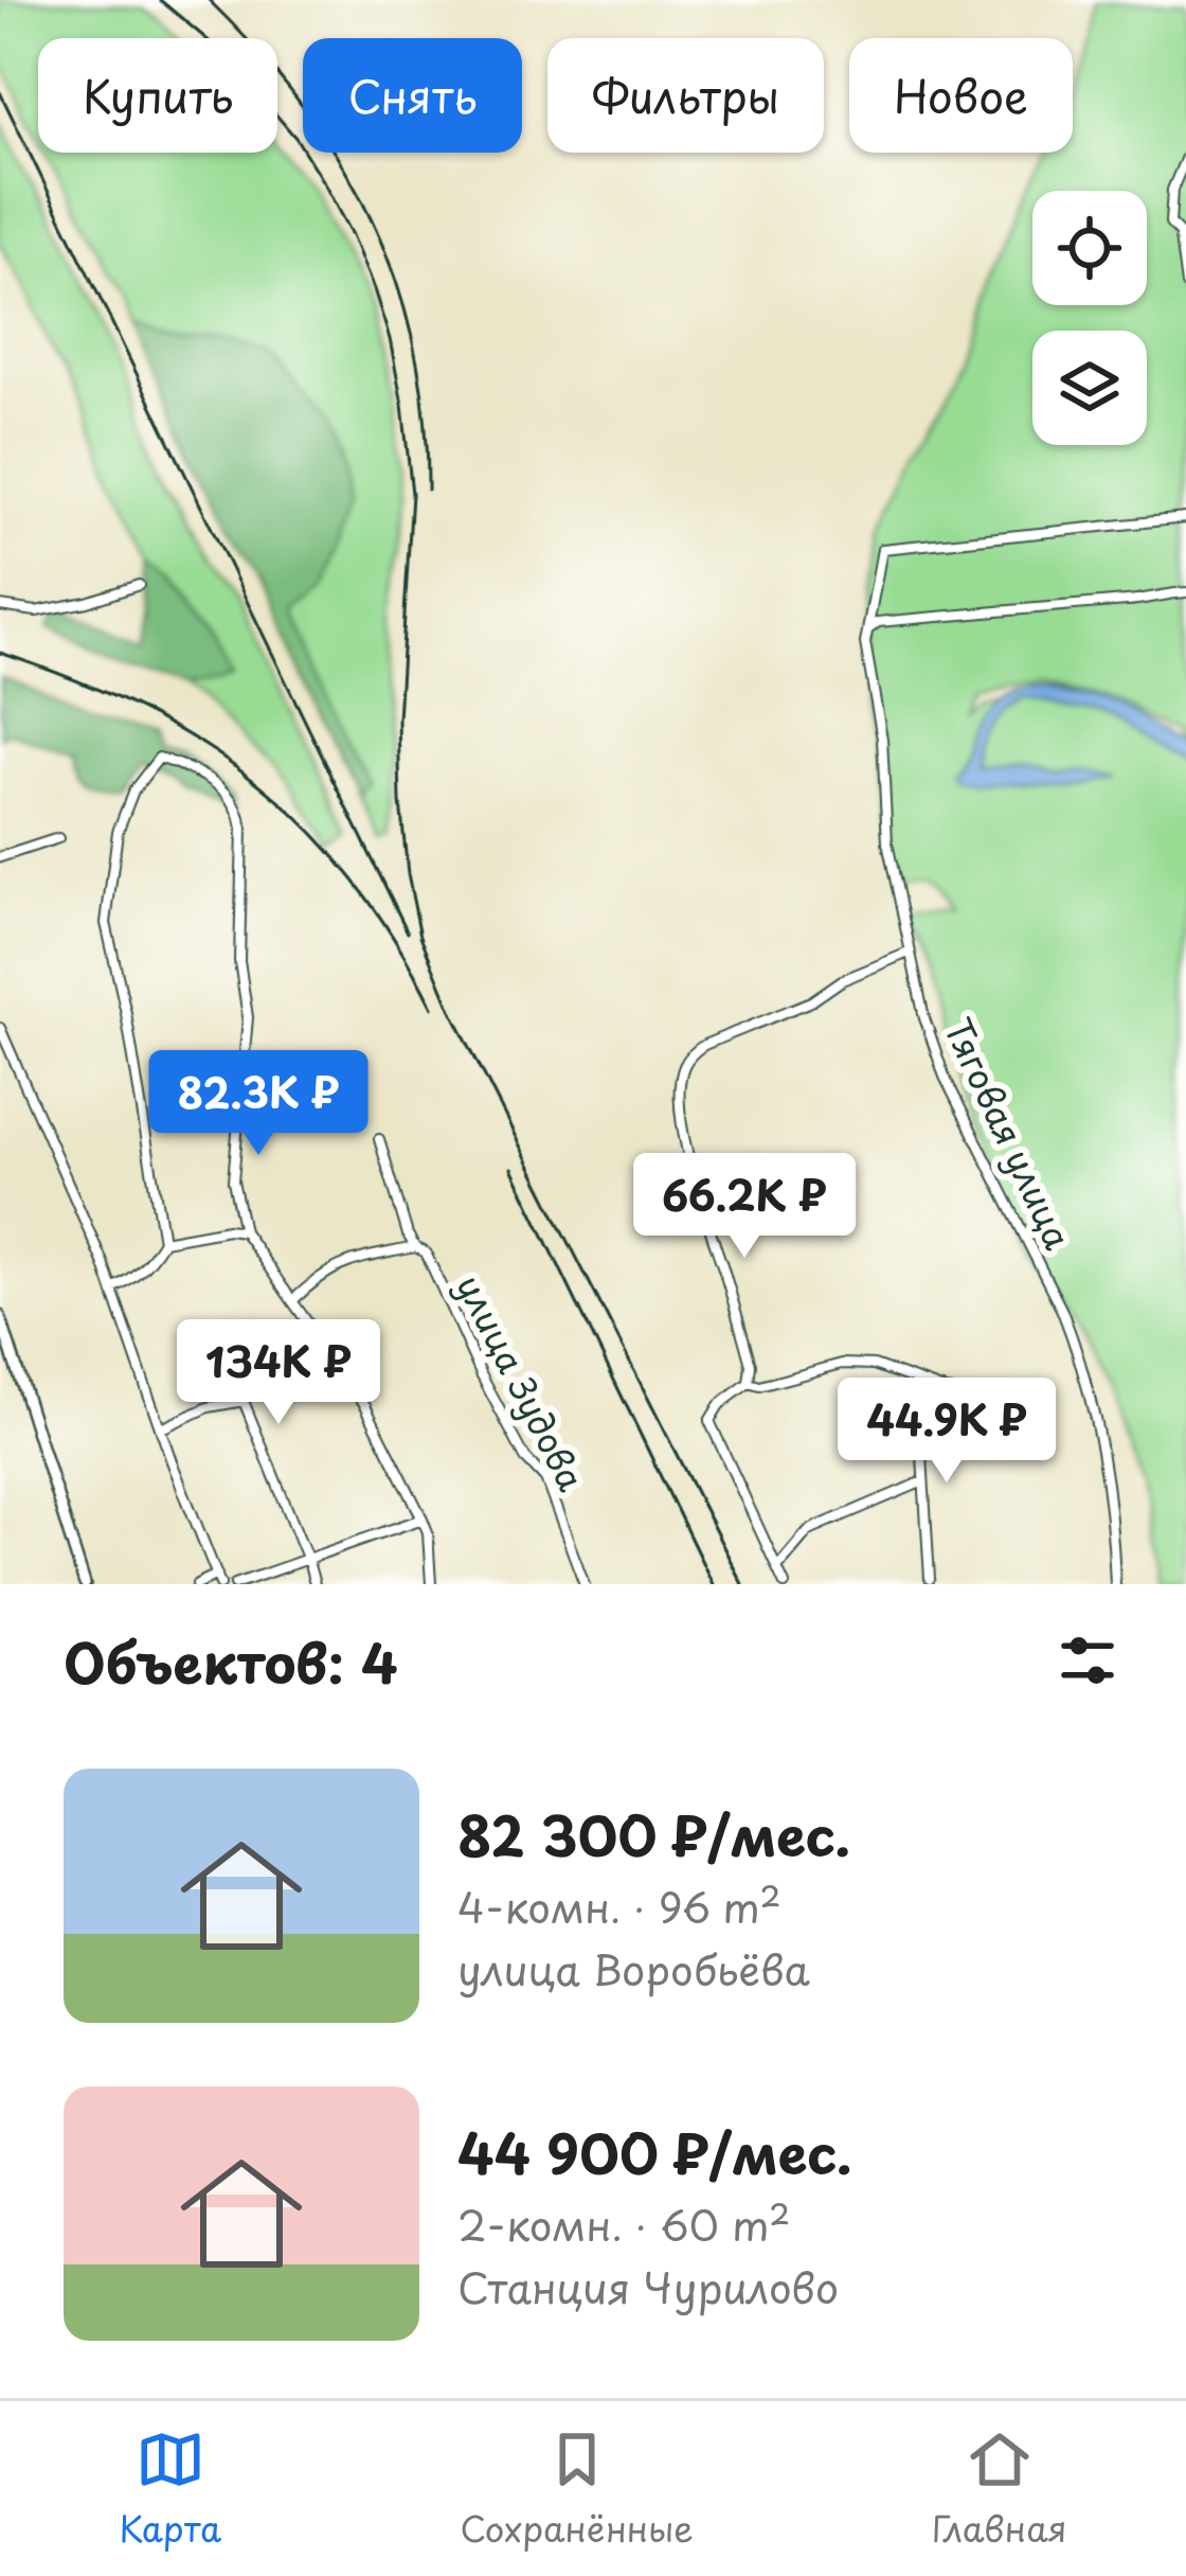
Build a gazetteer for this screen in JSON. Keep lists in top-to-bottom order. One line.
{"streets":{"street":["Тяговая улица","улица Зудова"]},"page":{"chip":["Купить","Снять","Фильтры","Новое"],"price":["82.3K ₽","66.2K ₽","134K ₽","44.9K ₽"],"heading":"Объектов: 4","list":[{"name":"82 300 ₽/мес.","note":"4-комн. · 96 m² · улица Воробьёва"},{"name":"44 900 ₽/мес.","note":"2-комн. · 60 m² · Станция Чурилово"}],"tabs":["Карта","Сохранённые","Главная"]}}
